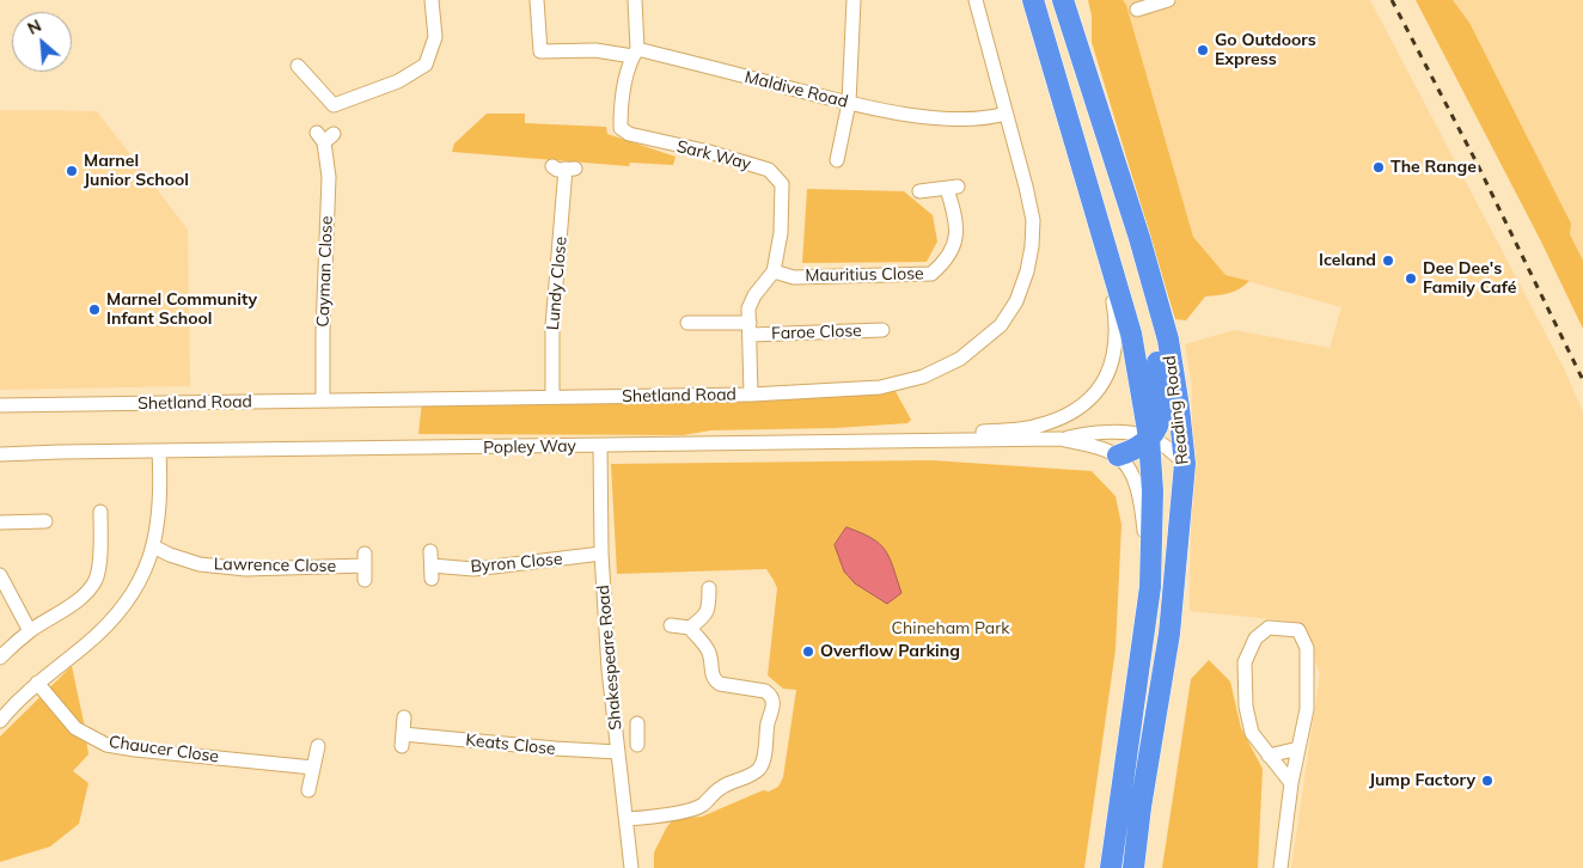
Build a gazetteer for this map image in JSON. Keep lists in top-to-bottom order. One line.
{"streets":{"highway":["Reading Road"],"street":["Maldive Road","Sark Way","Cayman Close","Mauritius Close","Lundy Close","Faroe Close","Shetland Road","Popley Way","Byron Close","Lawrence Close","Shakespeare Road","Keats Close","Chaucer Close"]},"crossings":[["Maldive Road","Sark Way"],["Maldive Road","Shetland Road"],["Sark Way","Mauritius Close"],["Sark Way","Faroe Close"],["Cayman Close","Shetland Road"],["Lundy Close","Shetland Road"],["Faroe Close","Shetland Road"],["Reading Road","Popley Way"],["Popley Way","Shakespeare Road"],["Byron Close","Shakespeare Road"],["Shakespeare Road","Keats Close"]],"parks":["Chineham Park"],"places":["Go Outdoors Express","The Range","Marnel Junior School","Iceland","Dee Dee's Family Café","Marnel Community Infant School","Overflow Parking","Jump Factory"],"north":"top left"}
